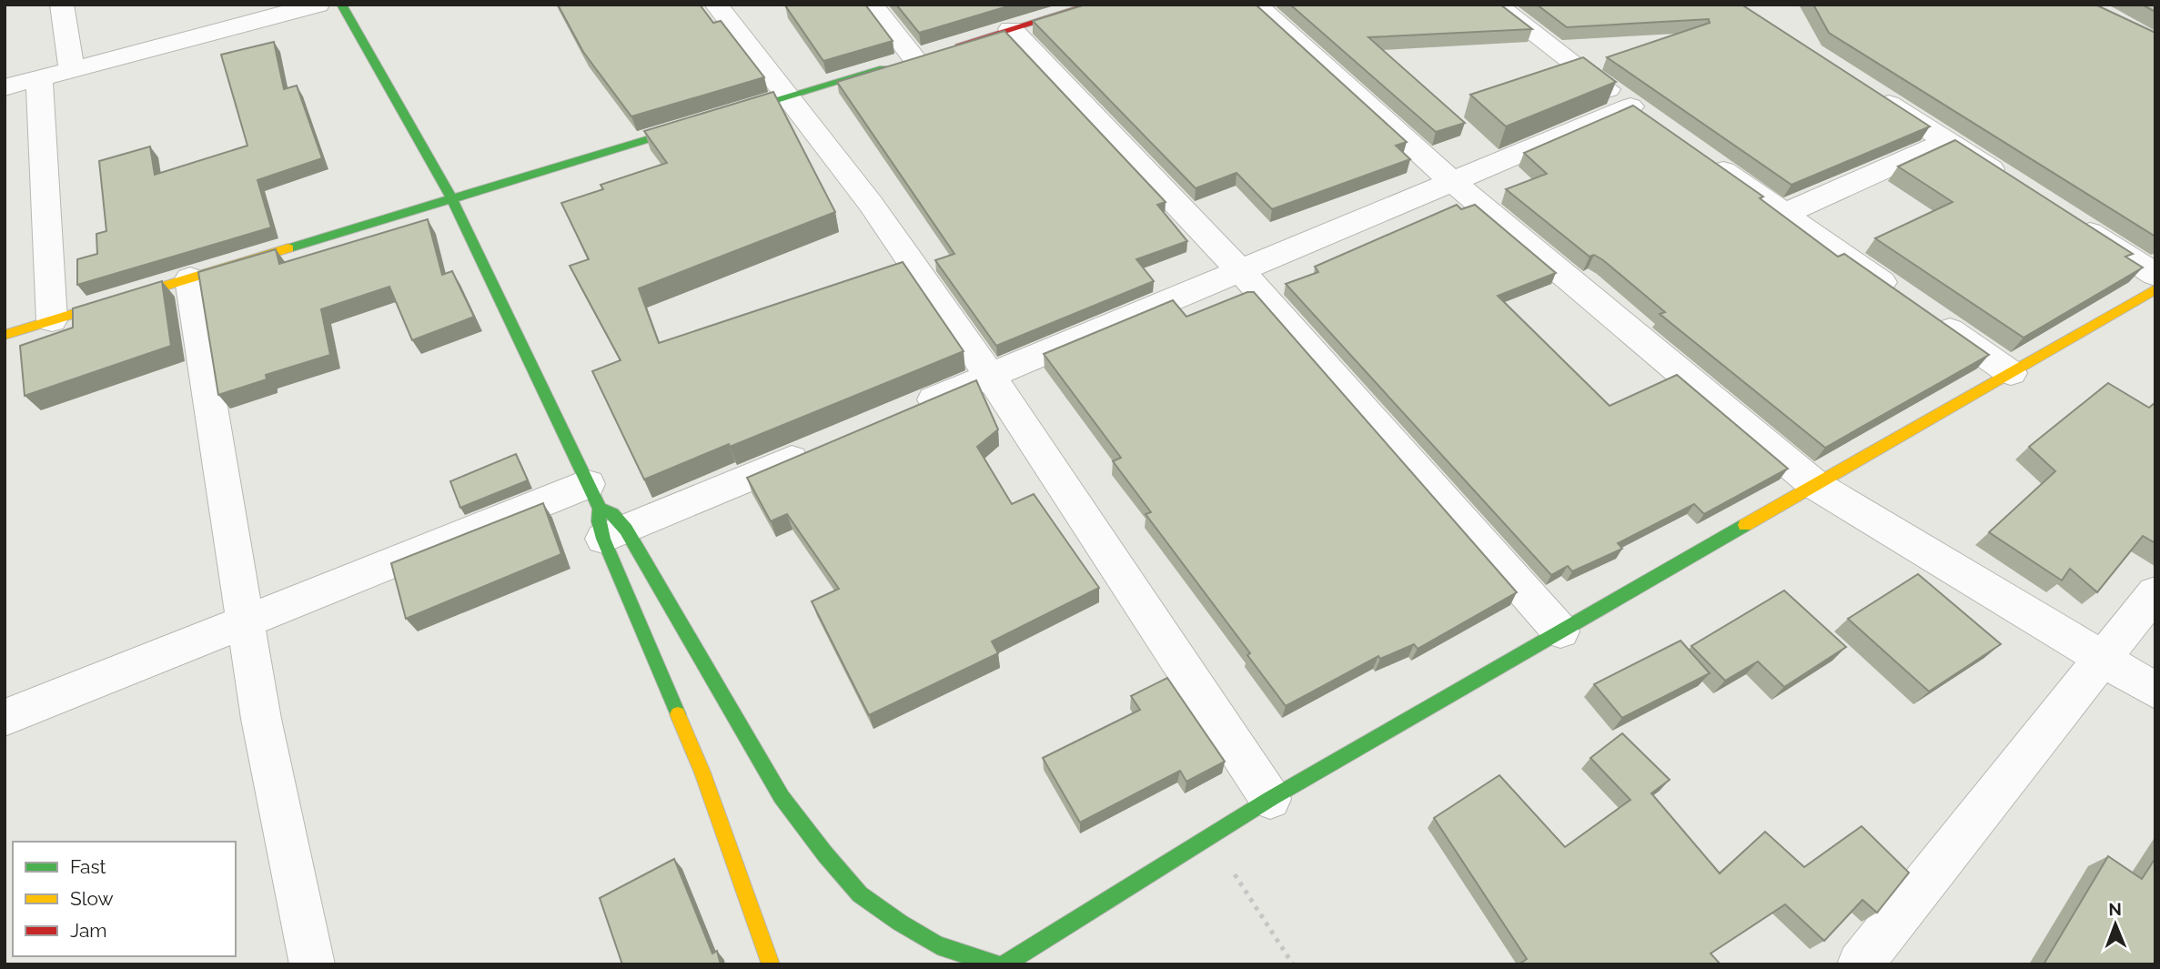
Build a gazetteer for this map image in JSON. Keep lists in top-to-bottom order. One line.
{"legend":["Fast","Slow","Jam"],"north":"top"}
